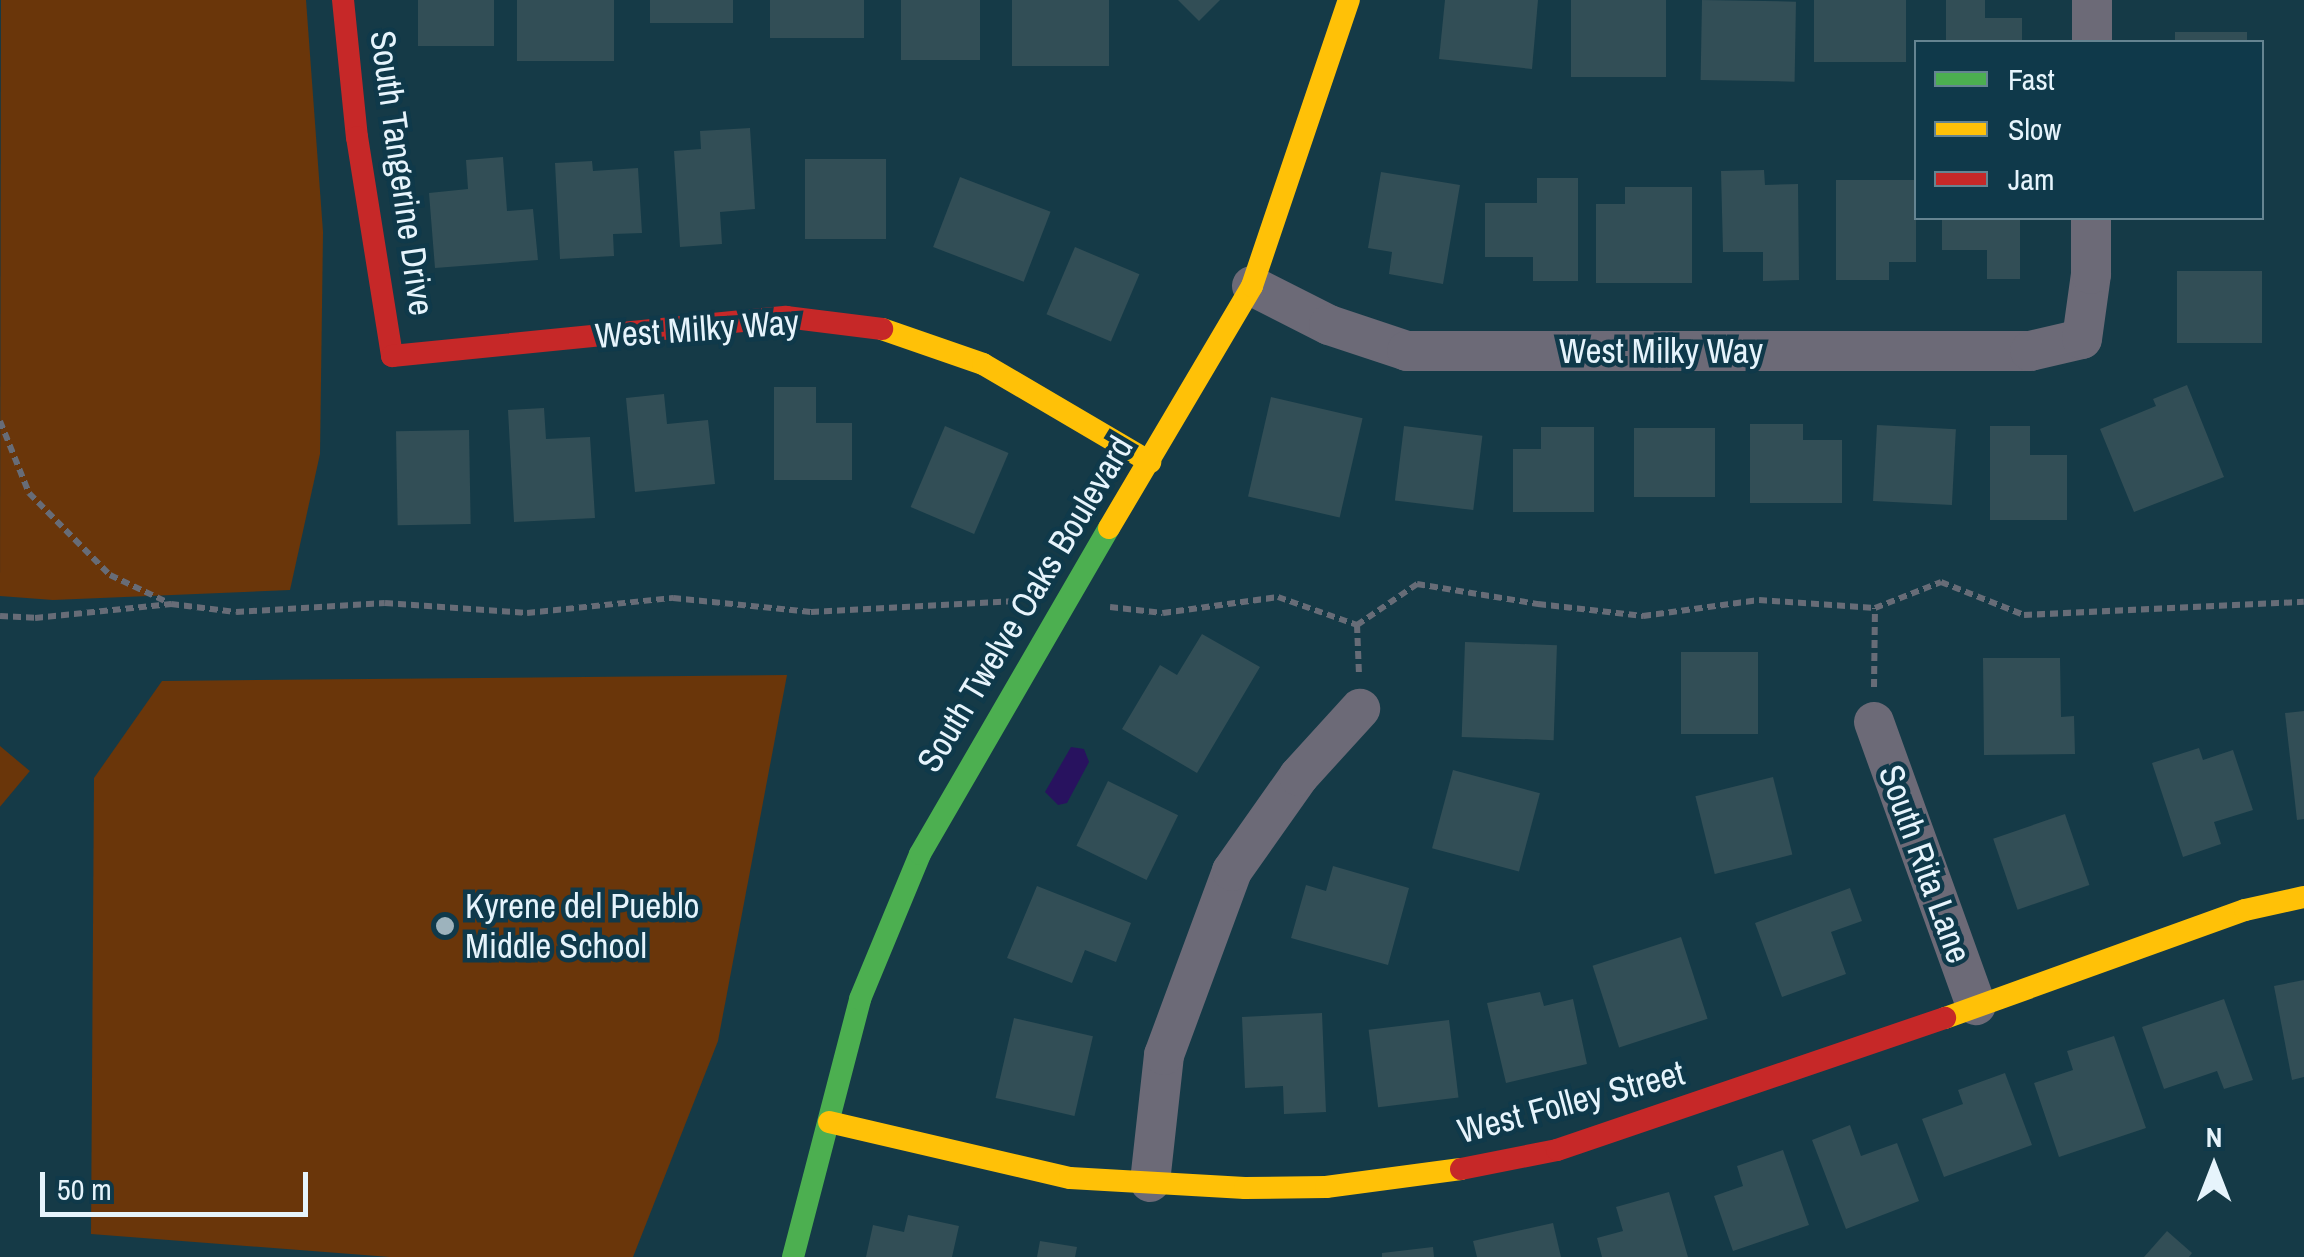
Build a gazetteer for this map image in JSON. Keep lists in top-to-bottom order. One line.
{"streets":{"street":["South Tangerine Drive","West Milky Way","South Twelve Oaks Boulevard","South Rita Lane","West Folley Street"]},"crossings":[["South Tangerine Drive","West Milky Way"],["West Milky Way","South Twelve Oaks Boulevard"],["South Twelve Oaks Boulevard","West Folley Street"],["South Rita Lane","West Folley Street"]],"places":["Kyrene del Pueblo Middle School"],"legend":["Fast","Slow","Jam"],"scale_bar":"50 m","north":"top"}
